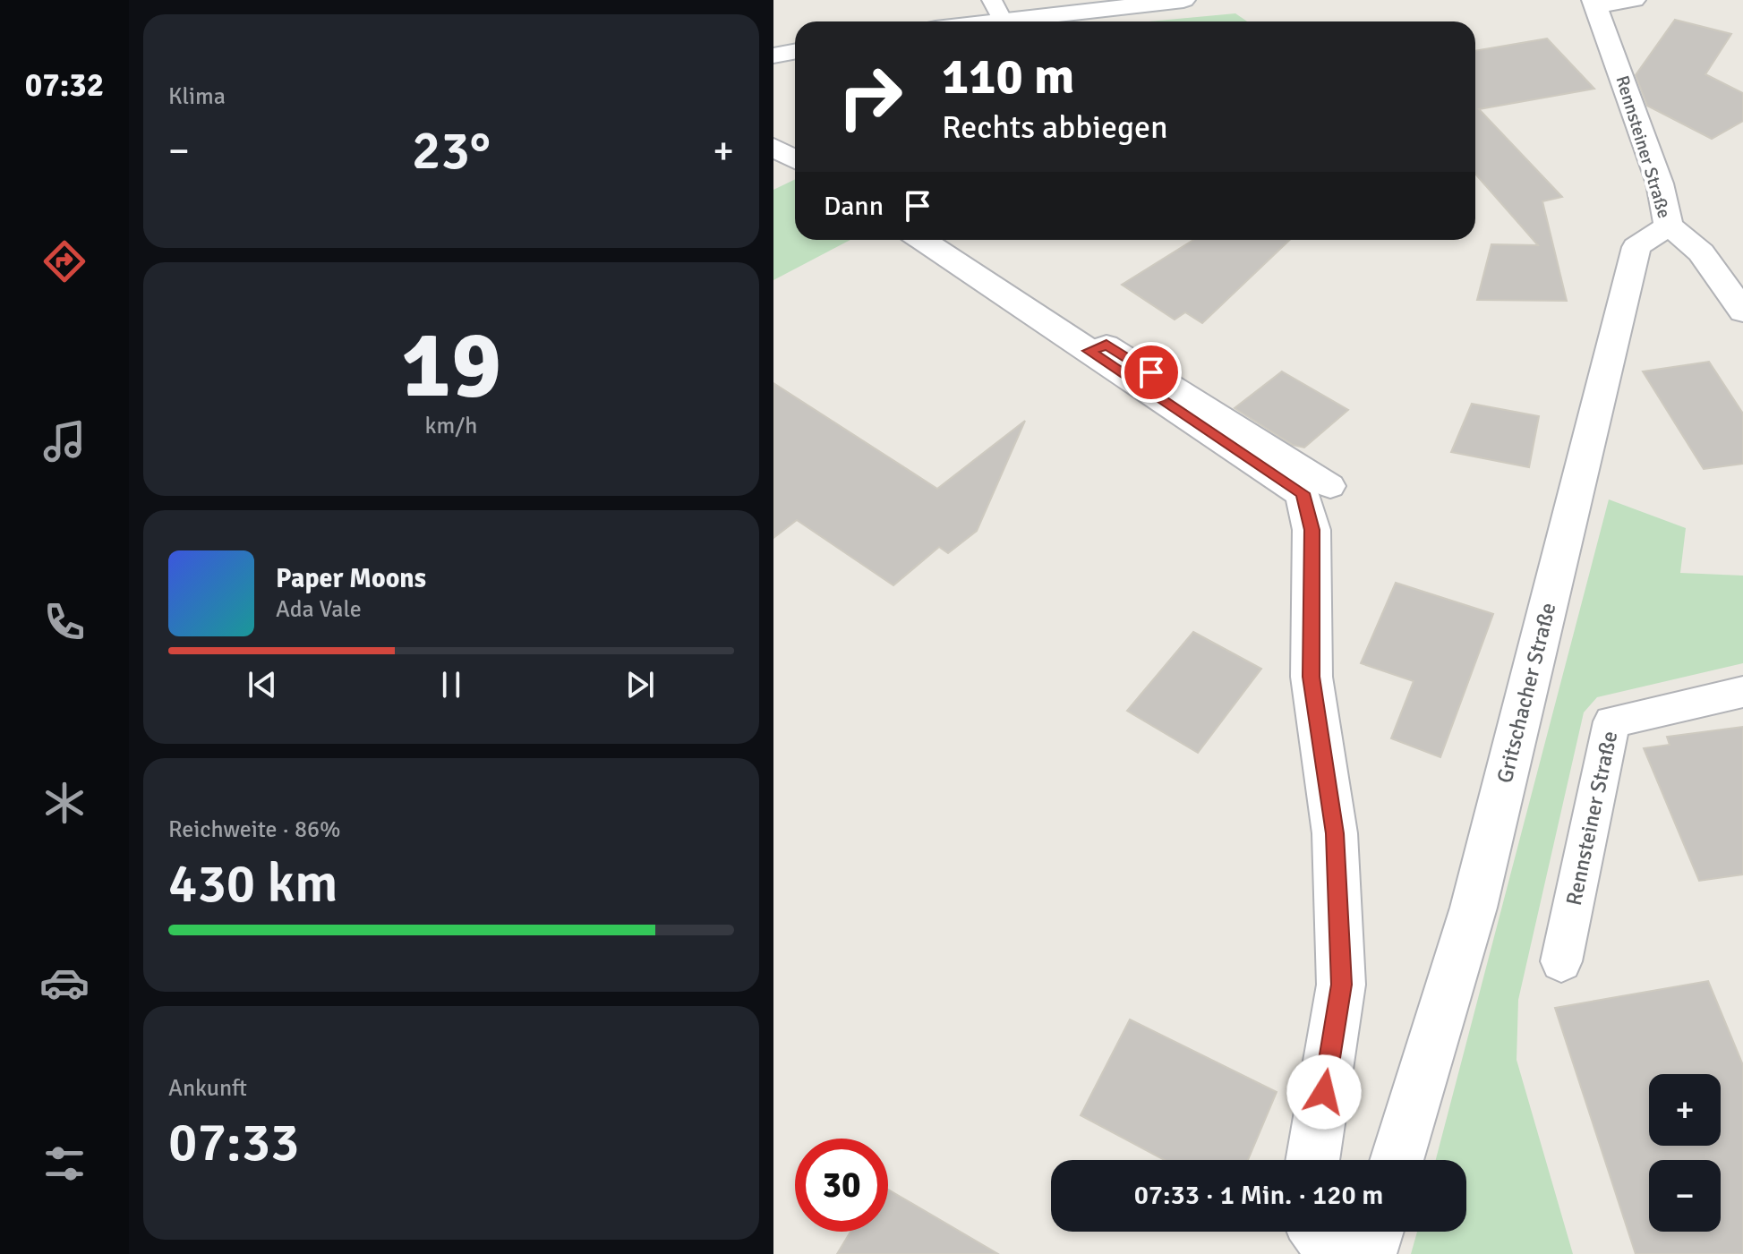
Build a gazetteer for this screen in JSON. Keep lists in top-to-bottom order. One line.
{"streets":{"street":["Rennsteiner Straße","Gritschacher Straße"]},"crossings":[["Rennsteiner Straße","Gritschacher Straße"]],"page":{"tabs":"07:32","tile":["Klima",["19","km/h"],["Reichweite · 86%","430 km"],["Ankunft","07:33"]],"turn":["110 m","Rechts abbiegen"],"heat":["−","23°","+"],"then":"Dann","song":["Paper Moons","Ada Vale"],"map_buttons":["+","−"],"limit":"30","trip":"07:33 · 1 Min. · 120 m"}}
